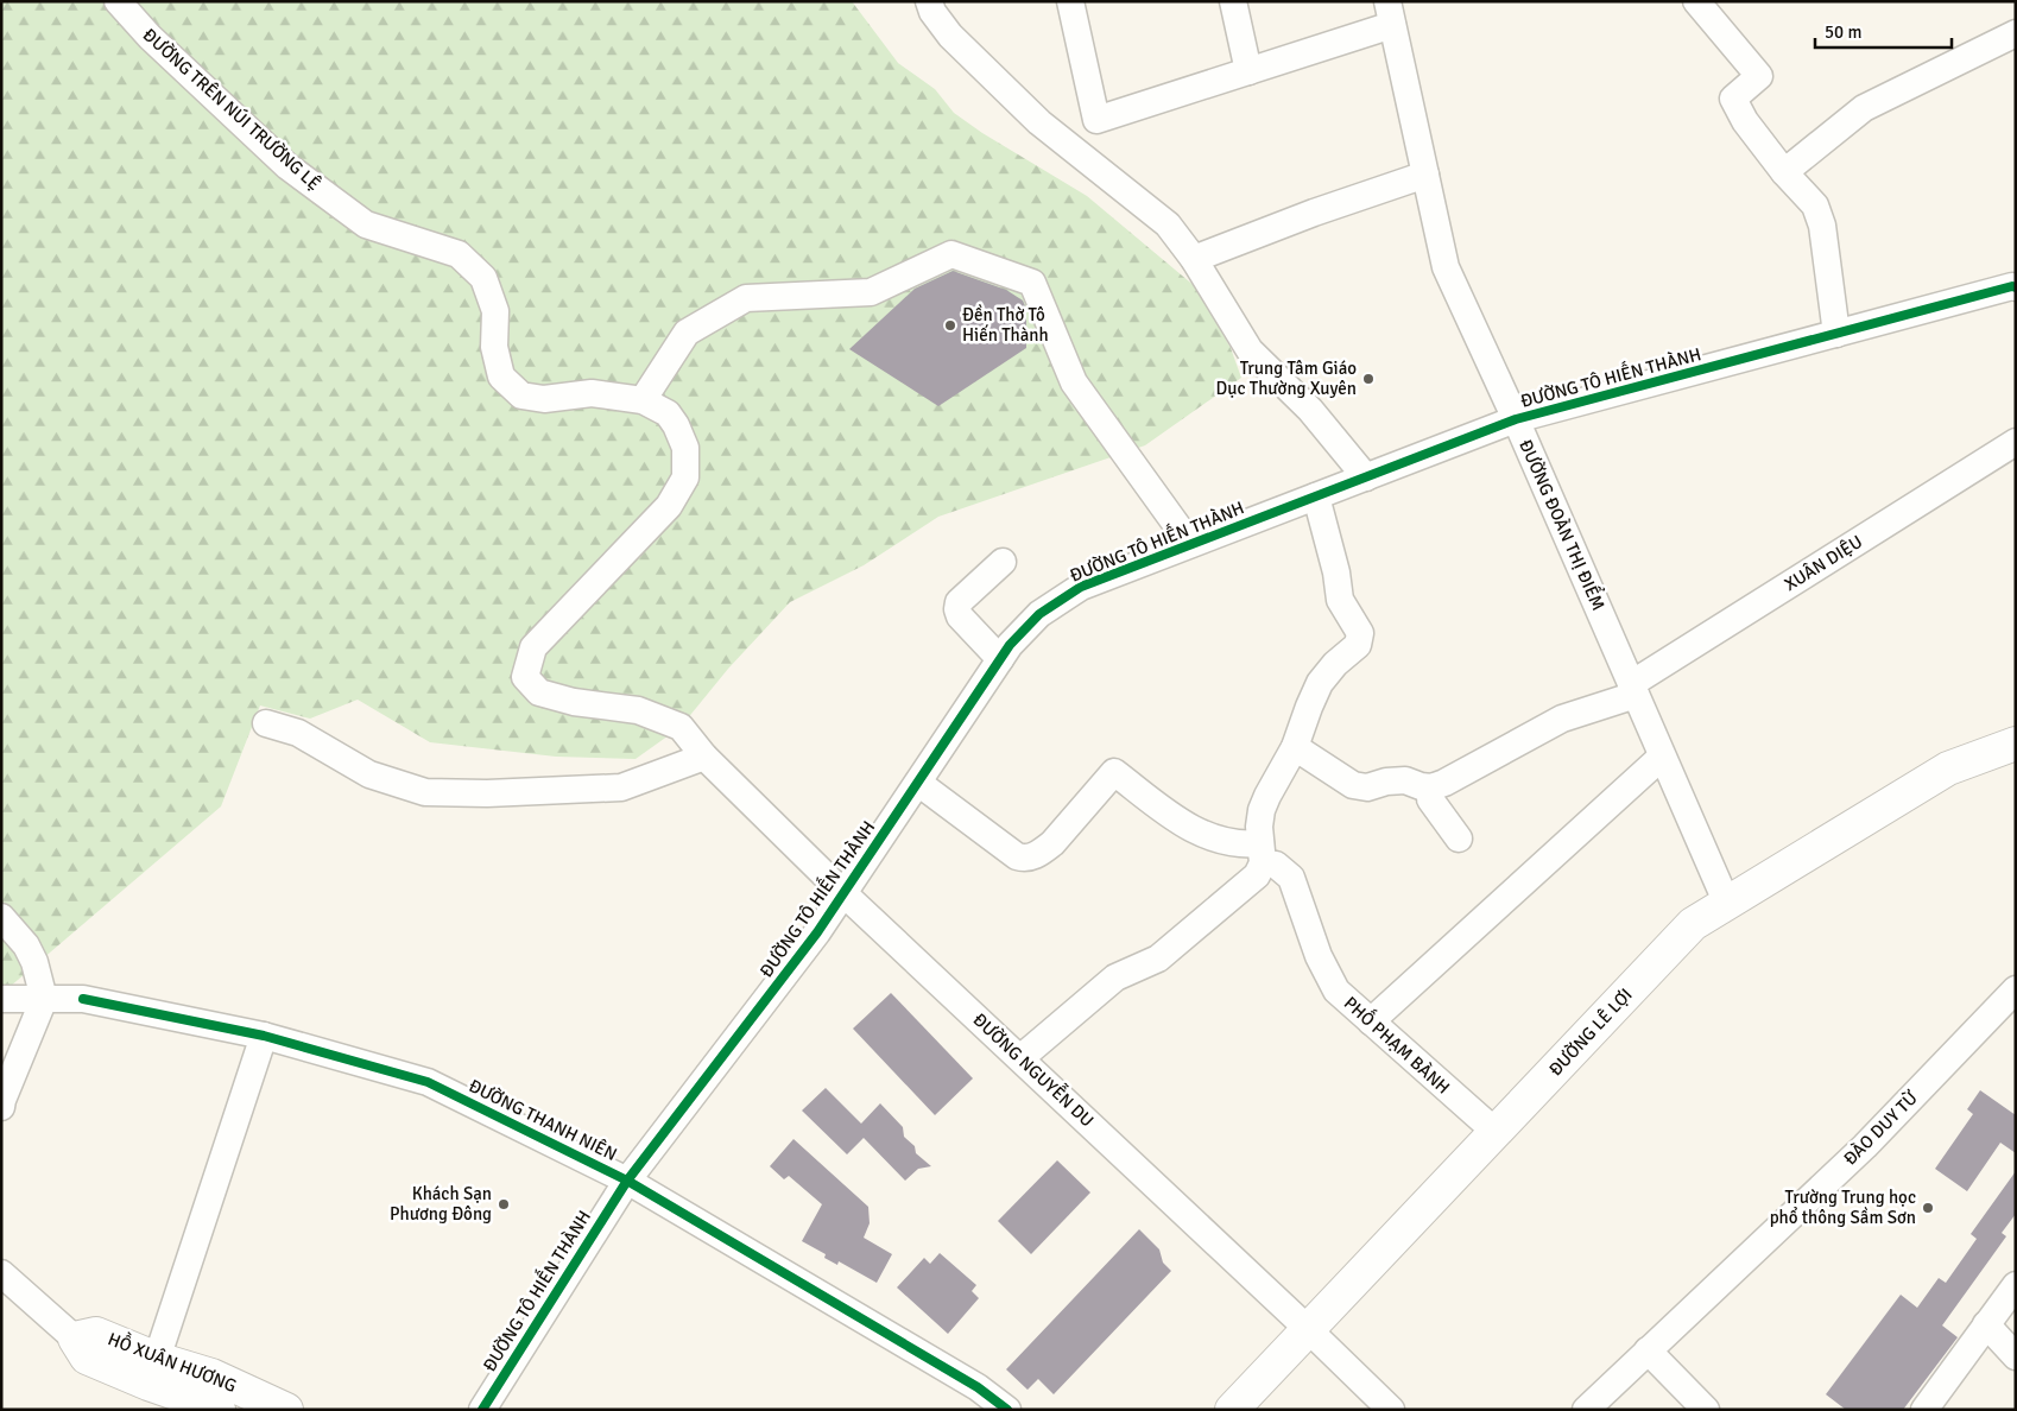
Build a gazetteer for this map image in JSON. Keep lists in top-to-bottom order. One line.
{"streets":{"main road":["ĐƯỜNG LÊ LỢI","HỒ XUÂN HƯƠNG"],"street":["ĐƯỜNG TRÊN NÚI TRƯỜNG LỆ","ĐƯỜNG TÔ HIẾN THÀNH","ĐƯỜNG ĐOÀN THỊ ĐIỂM","XUÂN DIỆU","PHỐ PHẠM BÀNH","ĐƯỜNG NGUYỄN DU","ĐƯỜNG THANH NIÊN","ĐÀO DUY TỪ"]},"crossings":[["ĐƯỜNG TRÊN NÚI TRƯỜNG LỆ","ĐƯỜNG NGUYỄN DU"],["ĐƯỜNG TÔ HIẾN THÀNH","ĐƯỜNG ĐOÀN THỊ ĐIỂM"],["ĐƯỜNG TÔ HIẾN THÀNH","ĐƯỜNG NGUYỄN DU"],["ĐƯỜNG TÔ HIẾN THÀNH","ĐƯỜNG THANH NIÊN"],["ĐƯỜNG ĐOÀN THỊ ĐIỂM","XUÂN DIỆU"],["ĐƯỜNG ĐOÀN THỊ ĐIỂM","ĐƯỜNG LÊ LỢI"],["ĐƯỜNG LÊ LỢI","PHỐ PHẠM BÀNH"],["ĐƯỜNG LÊ LỢI","ĐƯỜNG NGUYỄN DU"]],"places":["Đền Thờ Tô Hiến Thành","Trung Tâm Giáo Dục Thường Xuyên","Khách Sạn Phương Đông","Trường Trung học phổ thông Sầm Sơn"],"scale_bar":"50 m"}
